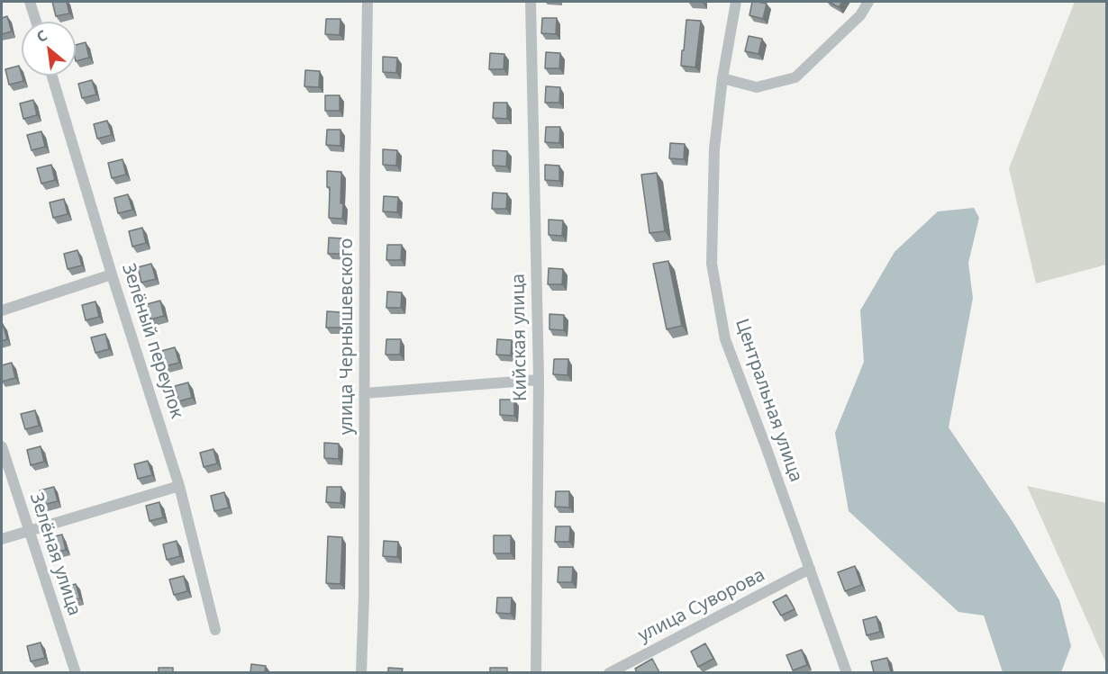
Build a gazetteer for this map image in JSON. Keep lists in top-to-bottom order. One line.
{"streets":{"street":["улица Чернышевского","Кийская улица","Зелёный переулок","Центральная улица","Зелёная улица","улица Суворова"]},"crossings":[["Центральная улица","улица Суворова"]],"north":"top left"}
